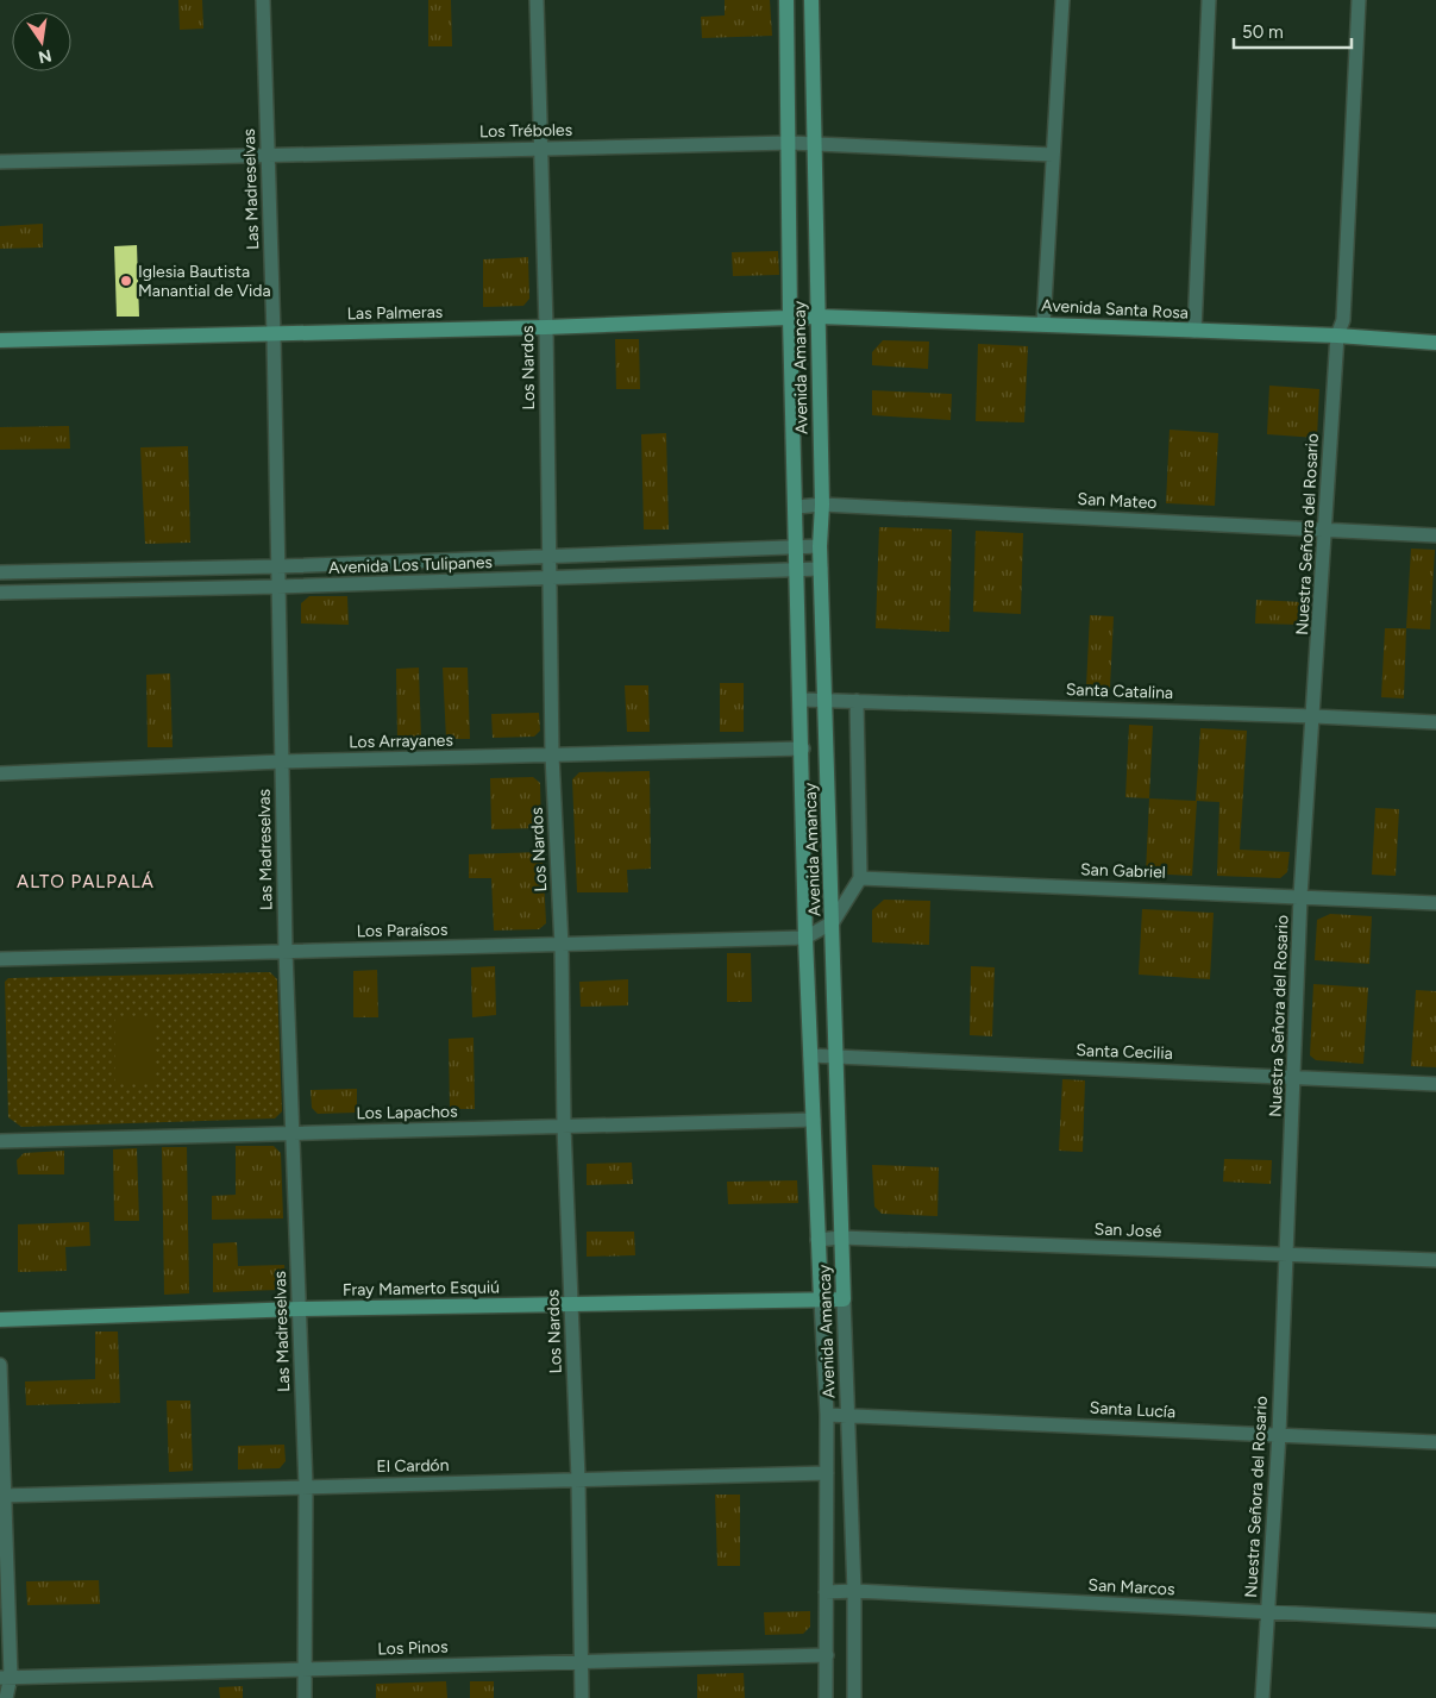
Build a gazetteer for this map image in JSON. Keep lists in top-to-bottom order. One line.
{"streets":{"street":["Los Tréboles","Las Madreselvas","Avenida Santa Rosa","Las Palmeras","Los Nardos","Avenida Amancay","San Mateo","Nuestra Señora del Rosario","Avenida Los Tulipanes","Santa Catalina","Los Arrayanes","San Gabriel","Los Paraísos","Santa Cecilia","Los Lapachos","San José","Fray Mamerto Esquiú","Santa Lucía","El Cardón","San Marcos","Los Pinos"]},"crossings":[["Los Tréboles","Las Madreselvas"],["Los Tréboles","Los Nardos"],["Los Tréboles","Avenida Amancay"],["Las Madreselvas","Las Palmeras"],["Las Madreselvas","Avenida Los Tulipanes"],["Las Madreselvas","Los Arrayanes"],["Las Madreselvas","Los Paraísos"],["Las Madreselvas","Los Lapachos"],["Las Madreselvas","Fray Mamerto Esquiú"],["Las Madreselvas","El Cardón"],["Las Madreselvas","Los Pinos"],["Avenida Santa Rosa","Las Palmeras"],["Avenida Santa Rosa","Avenida Amancay"],["Avenida Santa Rosa","Nuestra Señora del Rosario"],["Las Palmeras","Los Nardos"],["Las Palmeras","Avenida Amancay"],["Los Nardos","Avenida Los Tulipanes"],["Los Nardos","Los Arrayanes"],["Los Nardos","Los Paraísos"],["Los Nardos","Los Lapachos"],["Los Nardos","Fray Mamerto Esquiú"],["Los Nardos","El Cardón"],["Los Nardos","Los Pinos"],["Avenida Amancay","San Mateo"],["Avenida Amancay","Avenida Los Tulipanes"],["Avenida Amancay","Santa Catalina"],["Avenida Amancay","Los Arrayanes"],["Avenida Amancay","Los Paraísos"],["Avenida Amancay","Santa Cecilia"],["Avenida Amancay","Los Lapachos"],["Avenida Amancay","San José"],["Avenida Amancay","Fray Mamerto Esquiú"],["Avenida Amancay","Santa Lucía"],["Avenida Amancay","El Cardón"],["Avenida Amancay","San Marcos"],["Avenida Amancay","Los Pinos"],["San Mateo","Nuestra Señora del Rosario"],["Nuestra Señora del Rosario","Santa Catalina"],["Nuestra Señora del Rosario","San Gabriel"],["Nuestra Señora del Rosario","Santa Cecilia"],["Nuestra Señora del Rosario","San José"],["Nuestra Señora del Rosario","Santa Lucía"],["Nuestra Señora del Rosario","San Marcos"]],"districts":["ALTO PALPALÁ"],"places":["Iglesia Bautista Manantial de Vida"],"scale_bar":"50 m","north":"bottom"}
